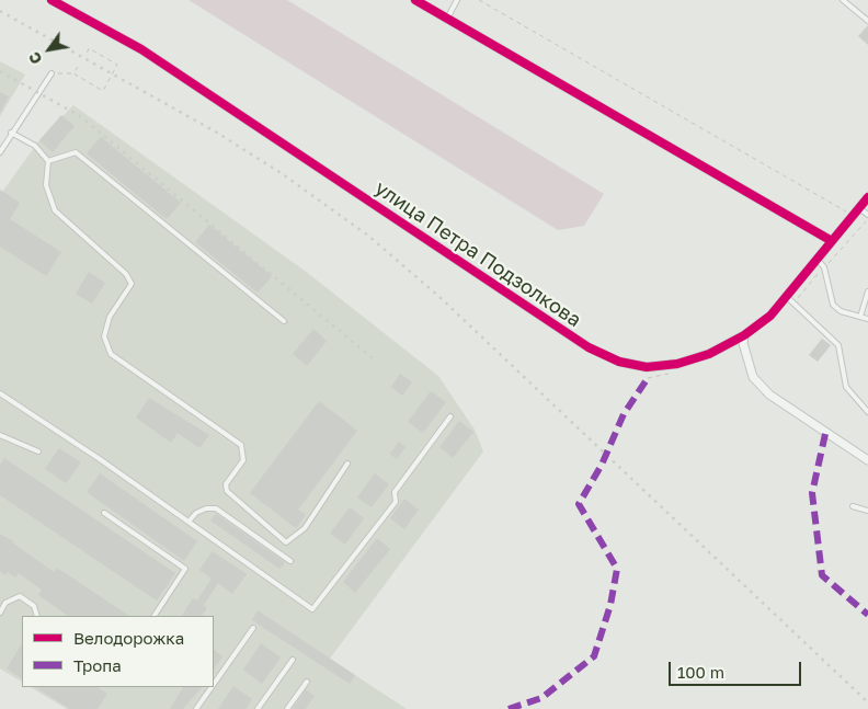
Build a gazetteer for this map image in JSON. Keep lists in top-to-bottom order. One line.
{"streets":{"street":["улица Петра Подзолкова"]},"legend":["Велодорожка","Тропа"],"scale_bar":"100 m","north":"bottom left"}
